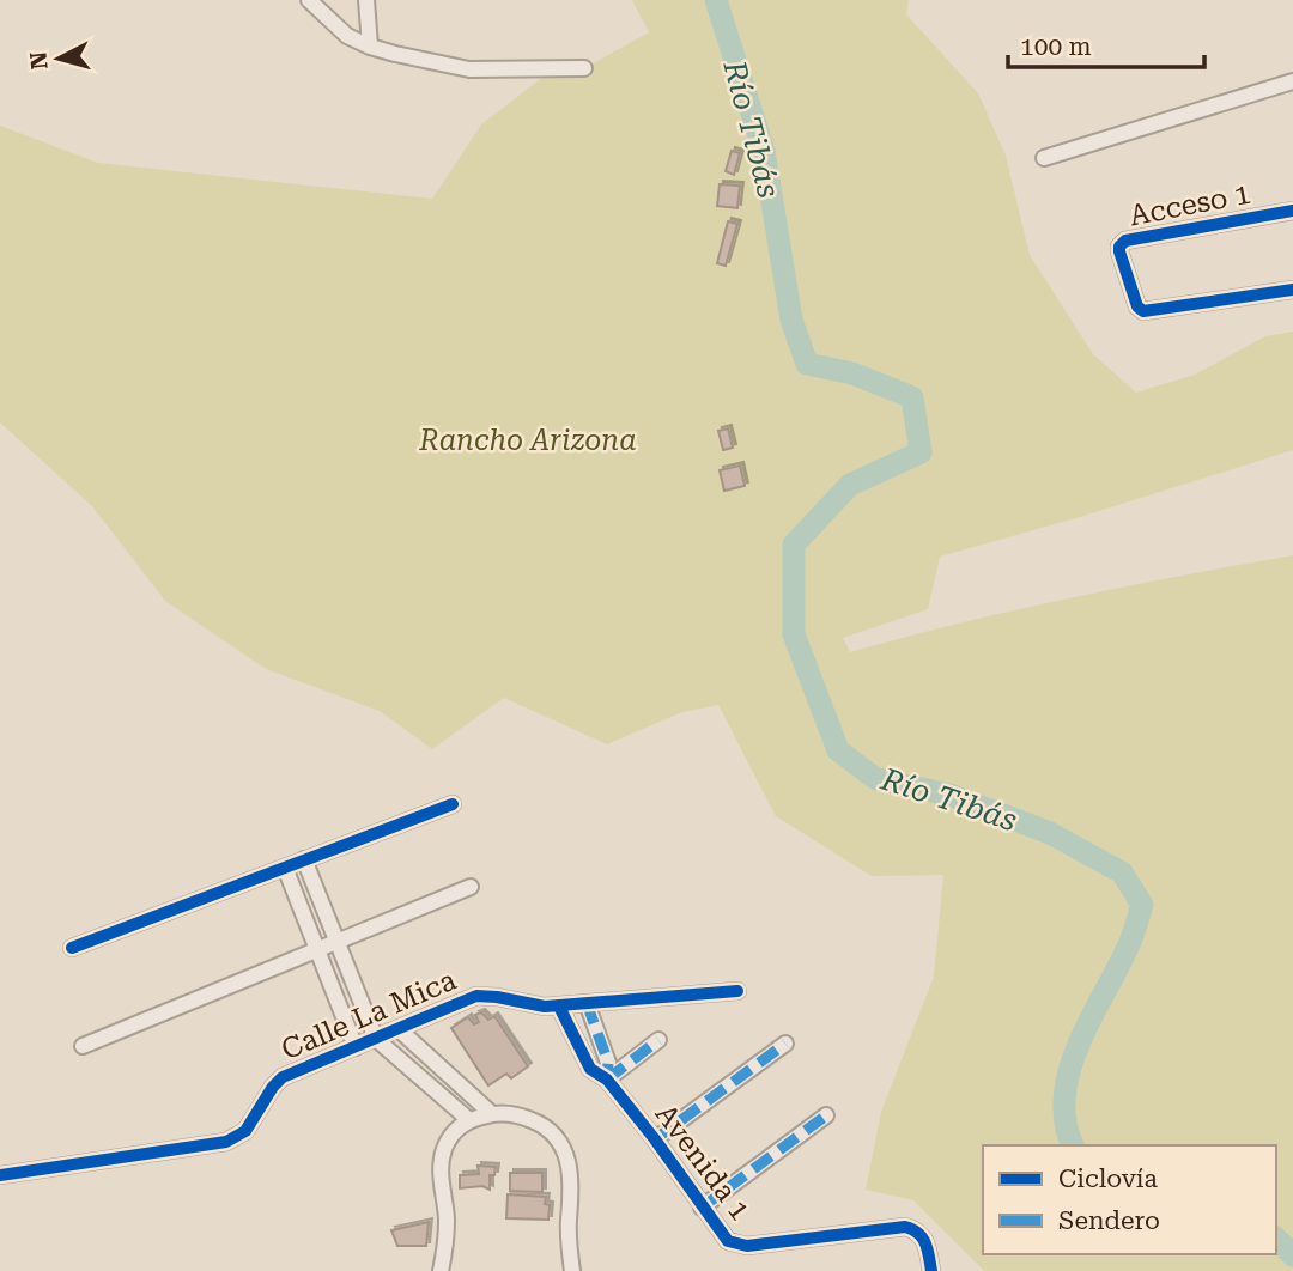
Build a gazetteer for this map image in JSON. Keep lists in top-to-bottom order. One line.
{"streets":{"street":["Acceso 1","Calle La Mica","Avenida 1"]},"crossings":[["Calle La Mica","Avenida 1"]],"water":["Río Tibás"],"parks":["Rancho Arizona"],"legend":["Ciclovía","Sendero"],"scale_bar":"100 m","north":"left"}
